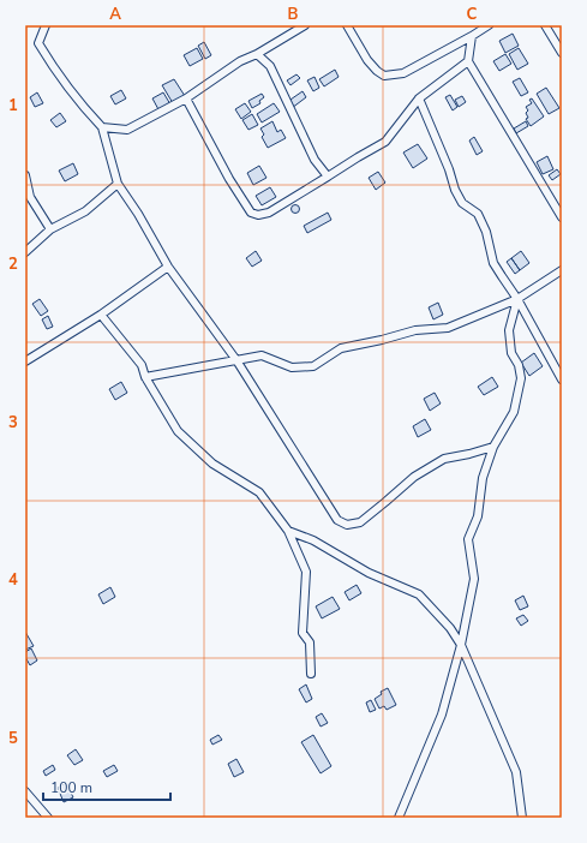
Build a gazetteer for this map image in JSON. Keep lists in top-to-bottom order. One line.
{"scale_bar":"100 m","grid":{"columns":["A","B","C"],"rows":["1","2","3","4","5"]}}
